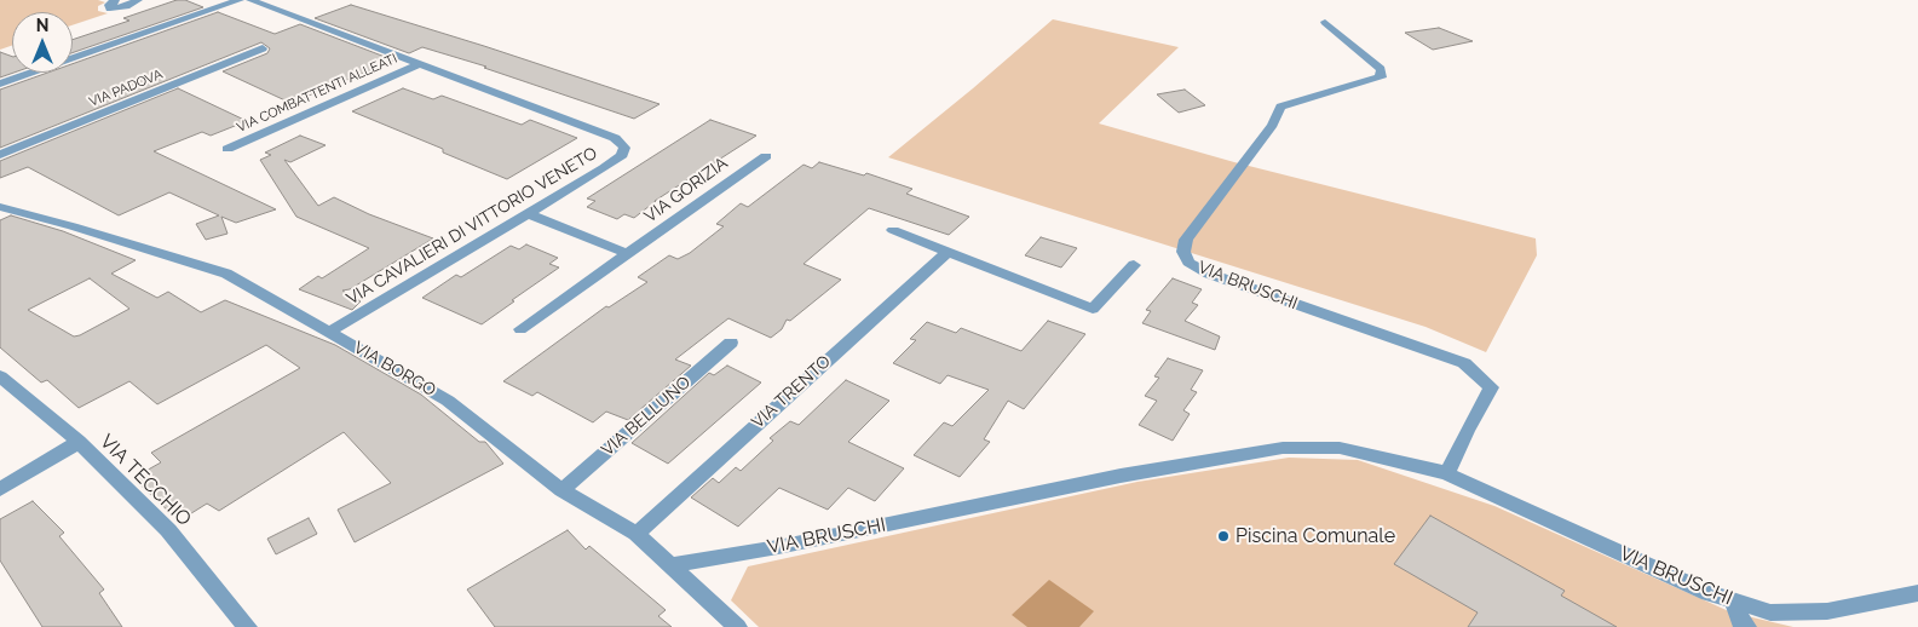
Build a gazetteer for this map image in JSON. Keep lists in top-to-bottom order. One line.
{"streets":{"street":["VIA PADOVA","VIA COMBATTENTI ALLEATI","VIA GORIZIA","VIA CAVALIERI DI VITTORIO VENETO","VIA BRUSCHI","VIA BORGO","VIA TRENTO","VIA BELLUNO","VIA TECCHIO"]},"crossings":[["VIA COMBATTENTI ALLEATI","VIA CAVALIERI DI VITTORIO VENETO"],["VIA CAVALIERI DI VITTORIO VENETO","VIA BORGO"],["VIA BRUSCHI","VIA BORGO"],["VIA BORGO","VIA TRENTO"],["VIA BORGO","VIA BELLUNO"]],"places":["Piscina Comunale"],"north":"top"}
